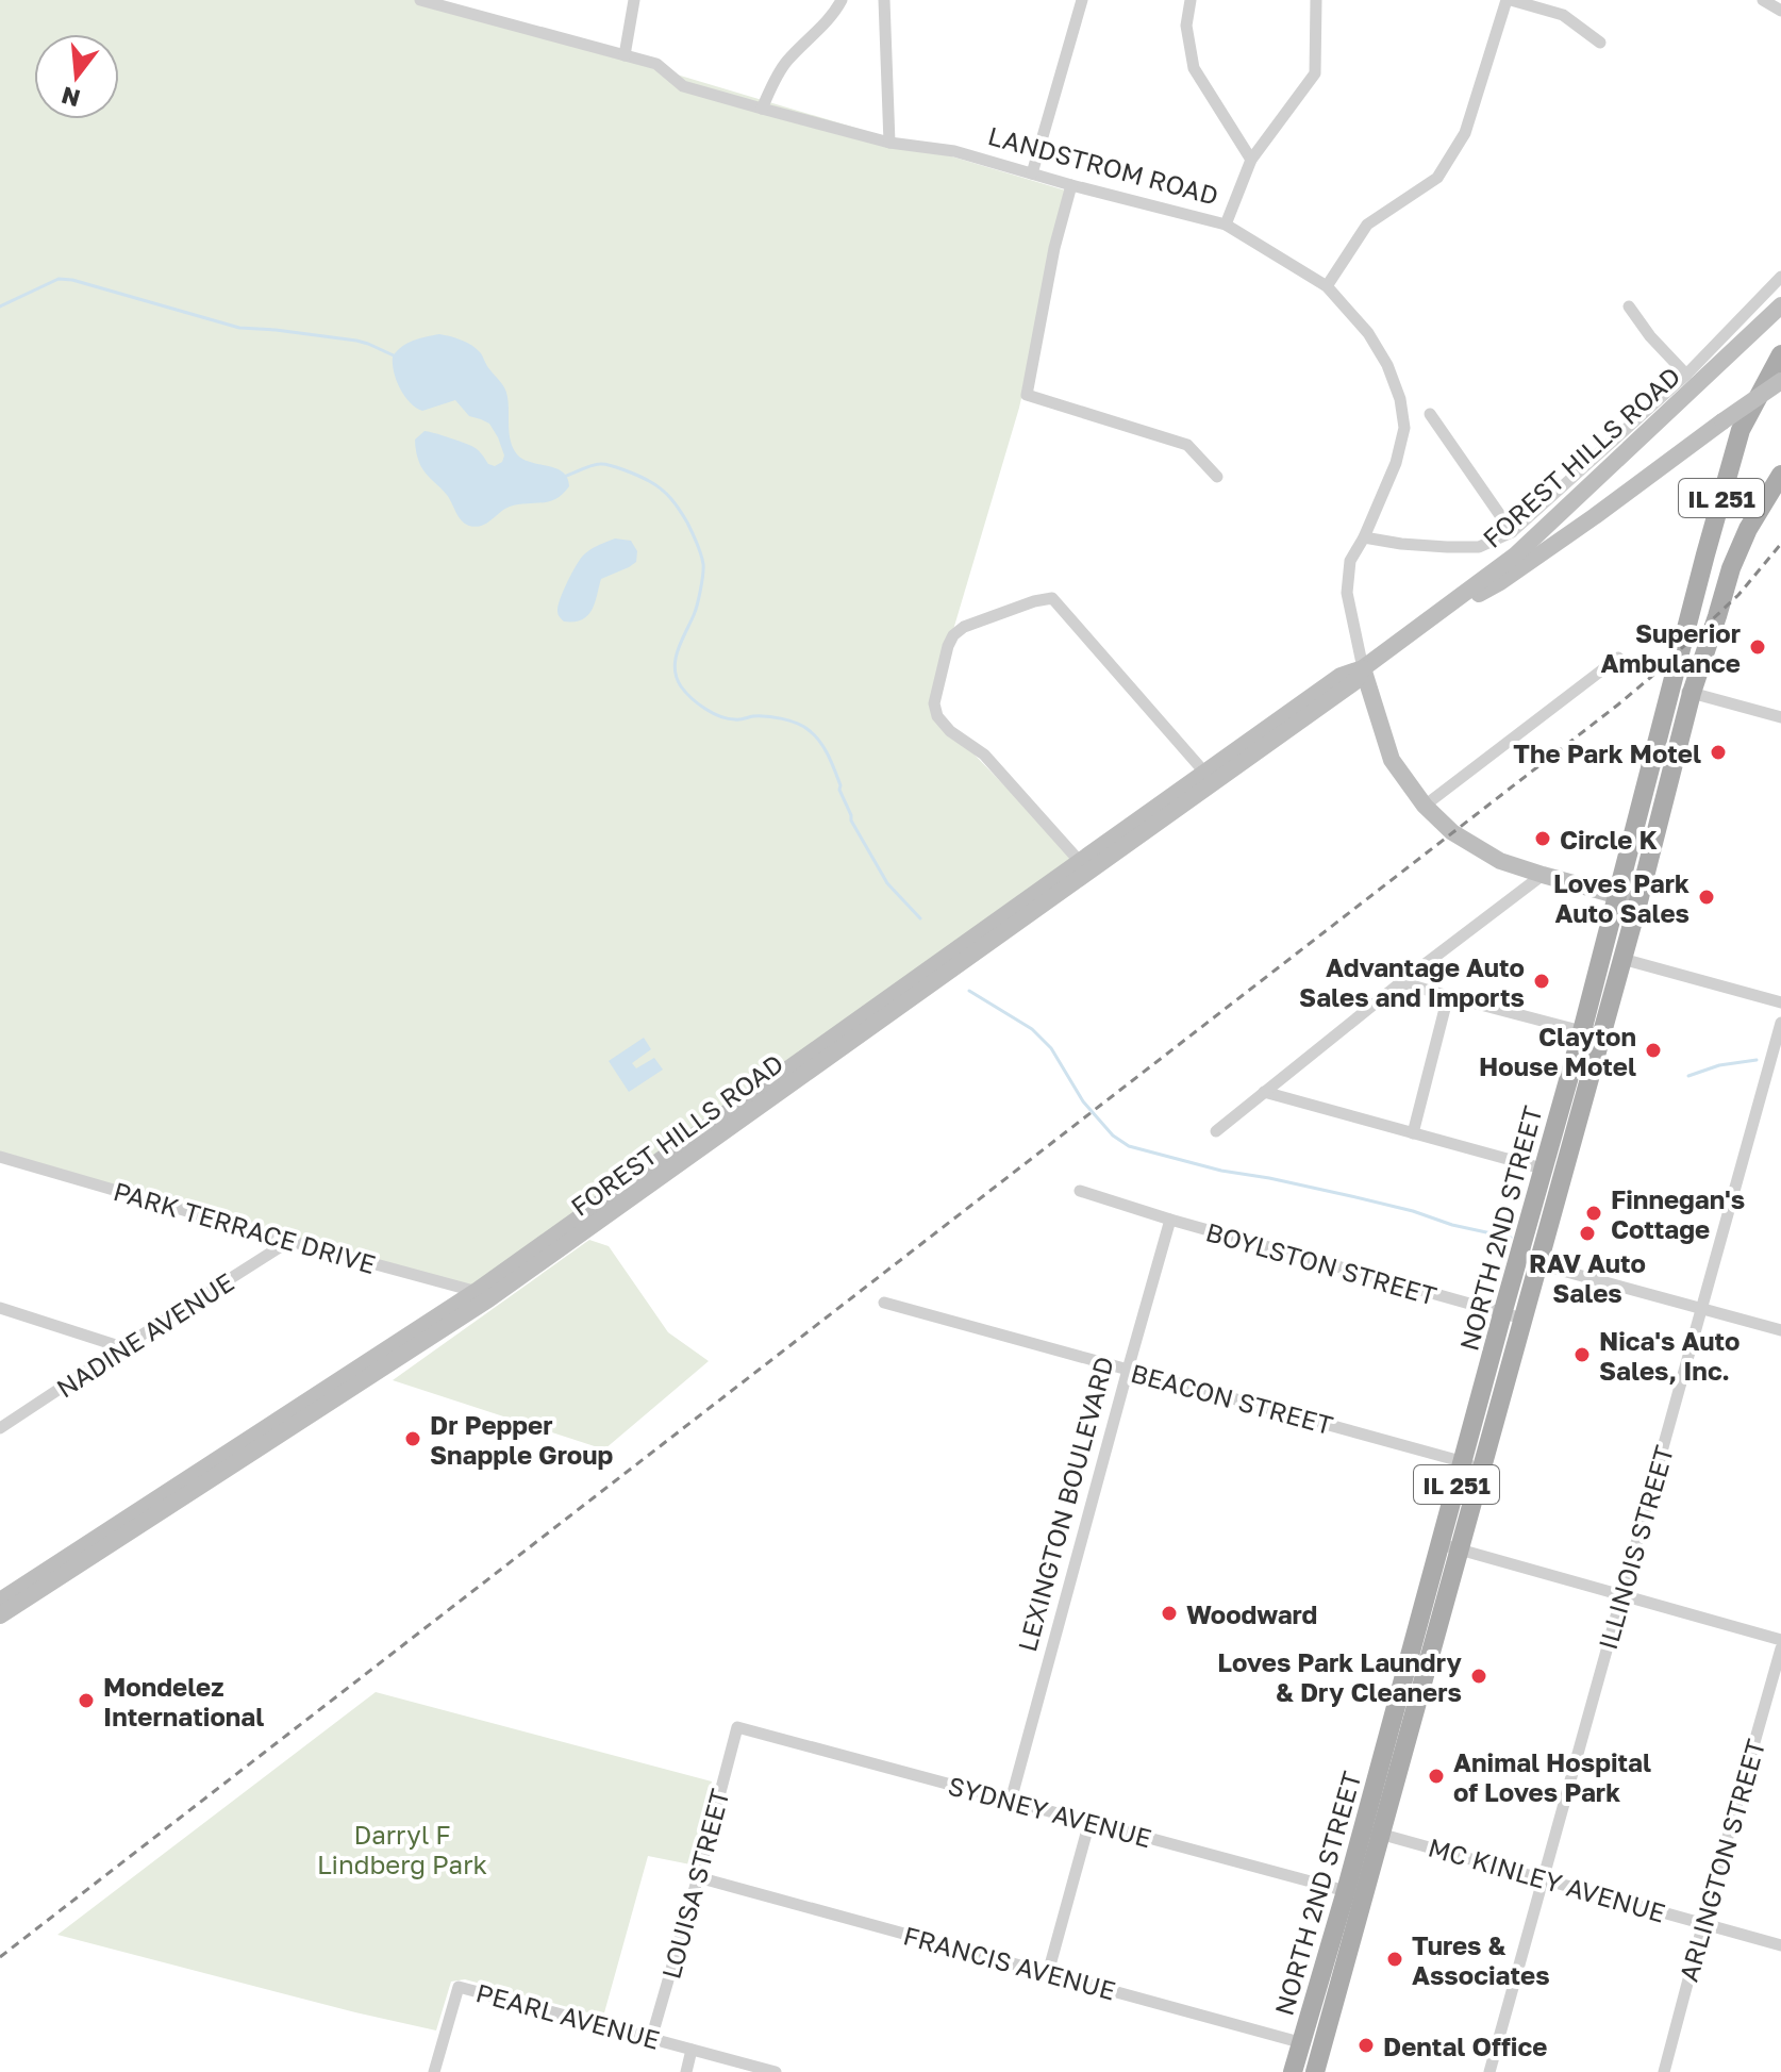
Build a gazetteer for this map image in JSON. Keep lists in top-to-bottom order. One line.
{"streets":{"main road":["IL 251","NORTH 2ND STREET"],"street":["LANDSTROM ROAD","FOREST HILLS ROAD","PARK TERRACE DRIVE","BOYLSTON STREET","NADINE AVENUE","BEACON STREET","LEXINGTON BOULEVARD","ILLINOIS STREET","SYDNEY AVENUE","ARLINGTON STREET","MC KINLEY AVENUE","LOUISA STREET","FRANCIS AVENUE","PEARL AVENUE"]},"crossings":[["LANDSTROM ROAD","FOREST HILLS ROAD"],["FOREST HILLS ROAD","PARK TERRACE DRIVE"],["PARK TERRACE DRIVE","NADINE AVENUE"],["NORTH 2ND STREET","BOYLSTON STREET"],["NORTH 2ND STREET","BEACON STREET"],["NORTH 2ND STREET","SYDNEY AVENUE"],["NORTH 2ND STREET","MC KINLEY AVENUE"],["NORTH 2ND STREET","FRANCIS AVENUE"],["BOYLSTON STREET","LEXINGTON BOULEVARD"],["BEACON STREET","LEXINGTON BOULEVARD"],["LEXINGTON BOULEVARD","SYDNEY AVENUE"],["ILLINOIS STREET","MC KINLEY AVENUE"],["SYDNEY AVENUE","LOUISA STREET"],["ARLINGTON STREET","MC KINLEY AVENUE"],["LOUISA STREET","FRANCIS AVENUE"],["LOUISA STREET","PEARL AVENUE"]],"parks":["Darryl F Lindberg Park"],"places":["Superior Ambulance","The Park Motel","Circle K","Loves Park Auto Sales","Advantage Auto Sales and Imports","Clayton House Motel","Finnegan's Cottage","RAV Auto Sales","Nica's Auto Sales, Inc.","Dr Pepper Snapple Group","Woodward","Loves Park Laundry & Dry Cleaners","Mondelez International","Animal Hospital of Loves Park","Tures & Associates","Dental Office"],"north":"bottom"}
